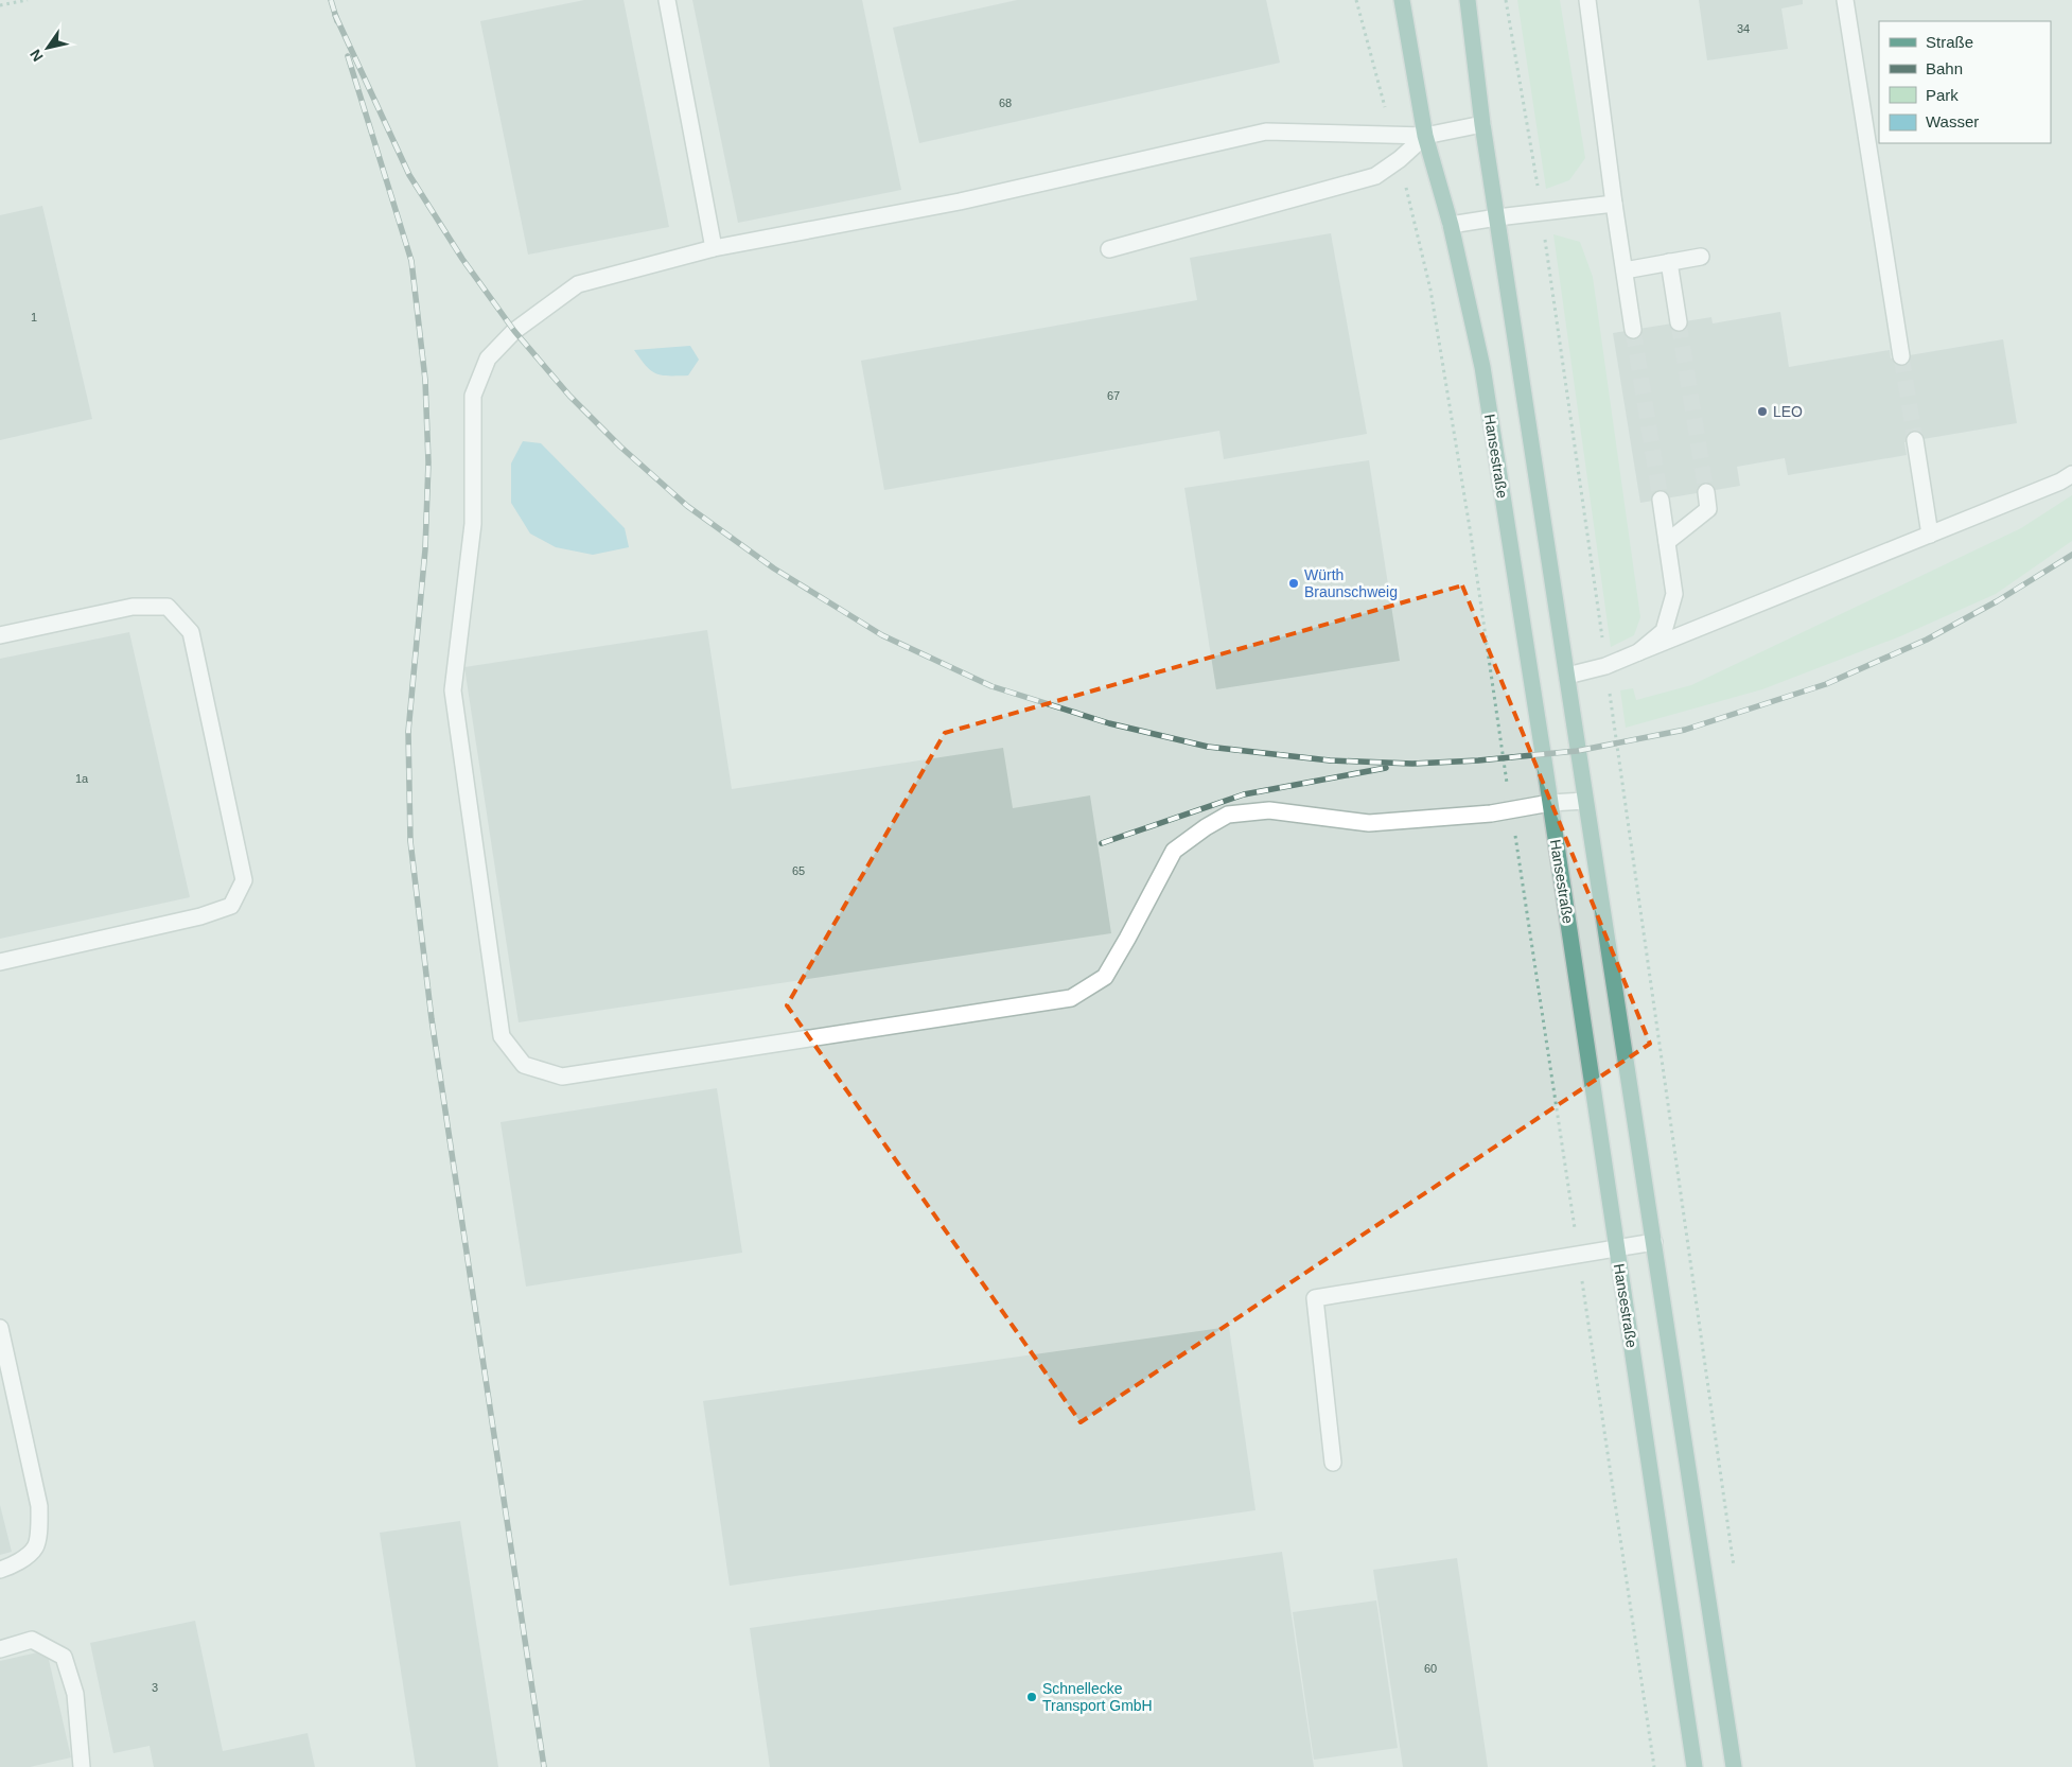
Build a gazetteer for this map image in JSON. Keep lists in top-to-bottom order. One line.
{"streets":{"main road":["Hansestraße"]},"places":["LEO","Würth Braunschweig","Schnellecke Transport GmbH"],"house_numbers":["34","68","1","67","1a","65","60","3"],"legend":["Straße","Bahn","Park","Wasser"],"north":"bottom left"}
